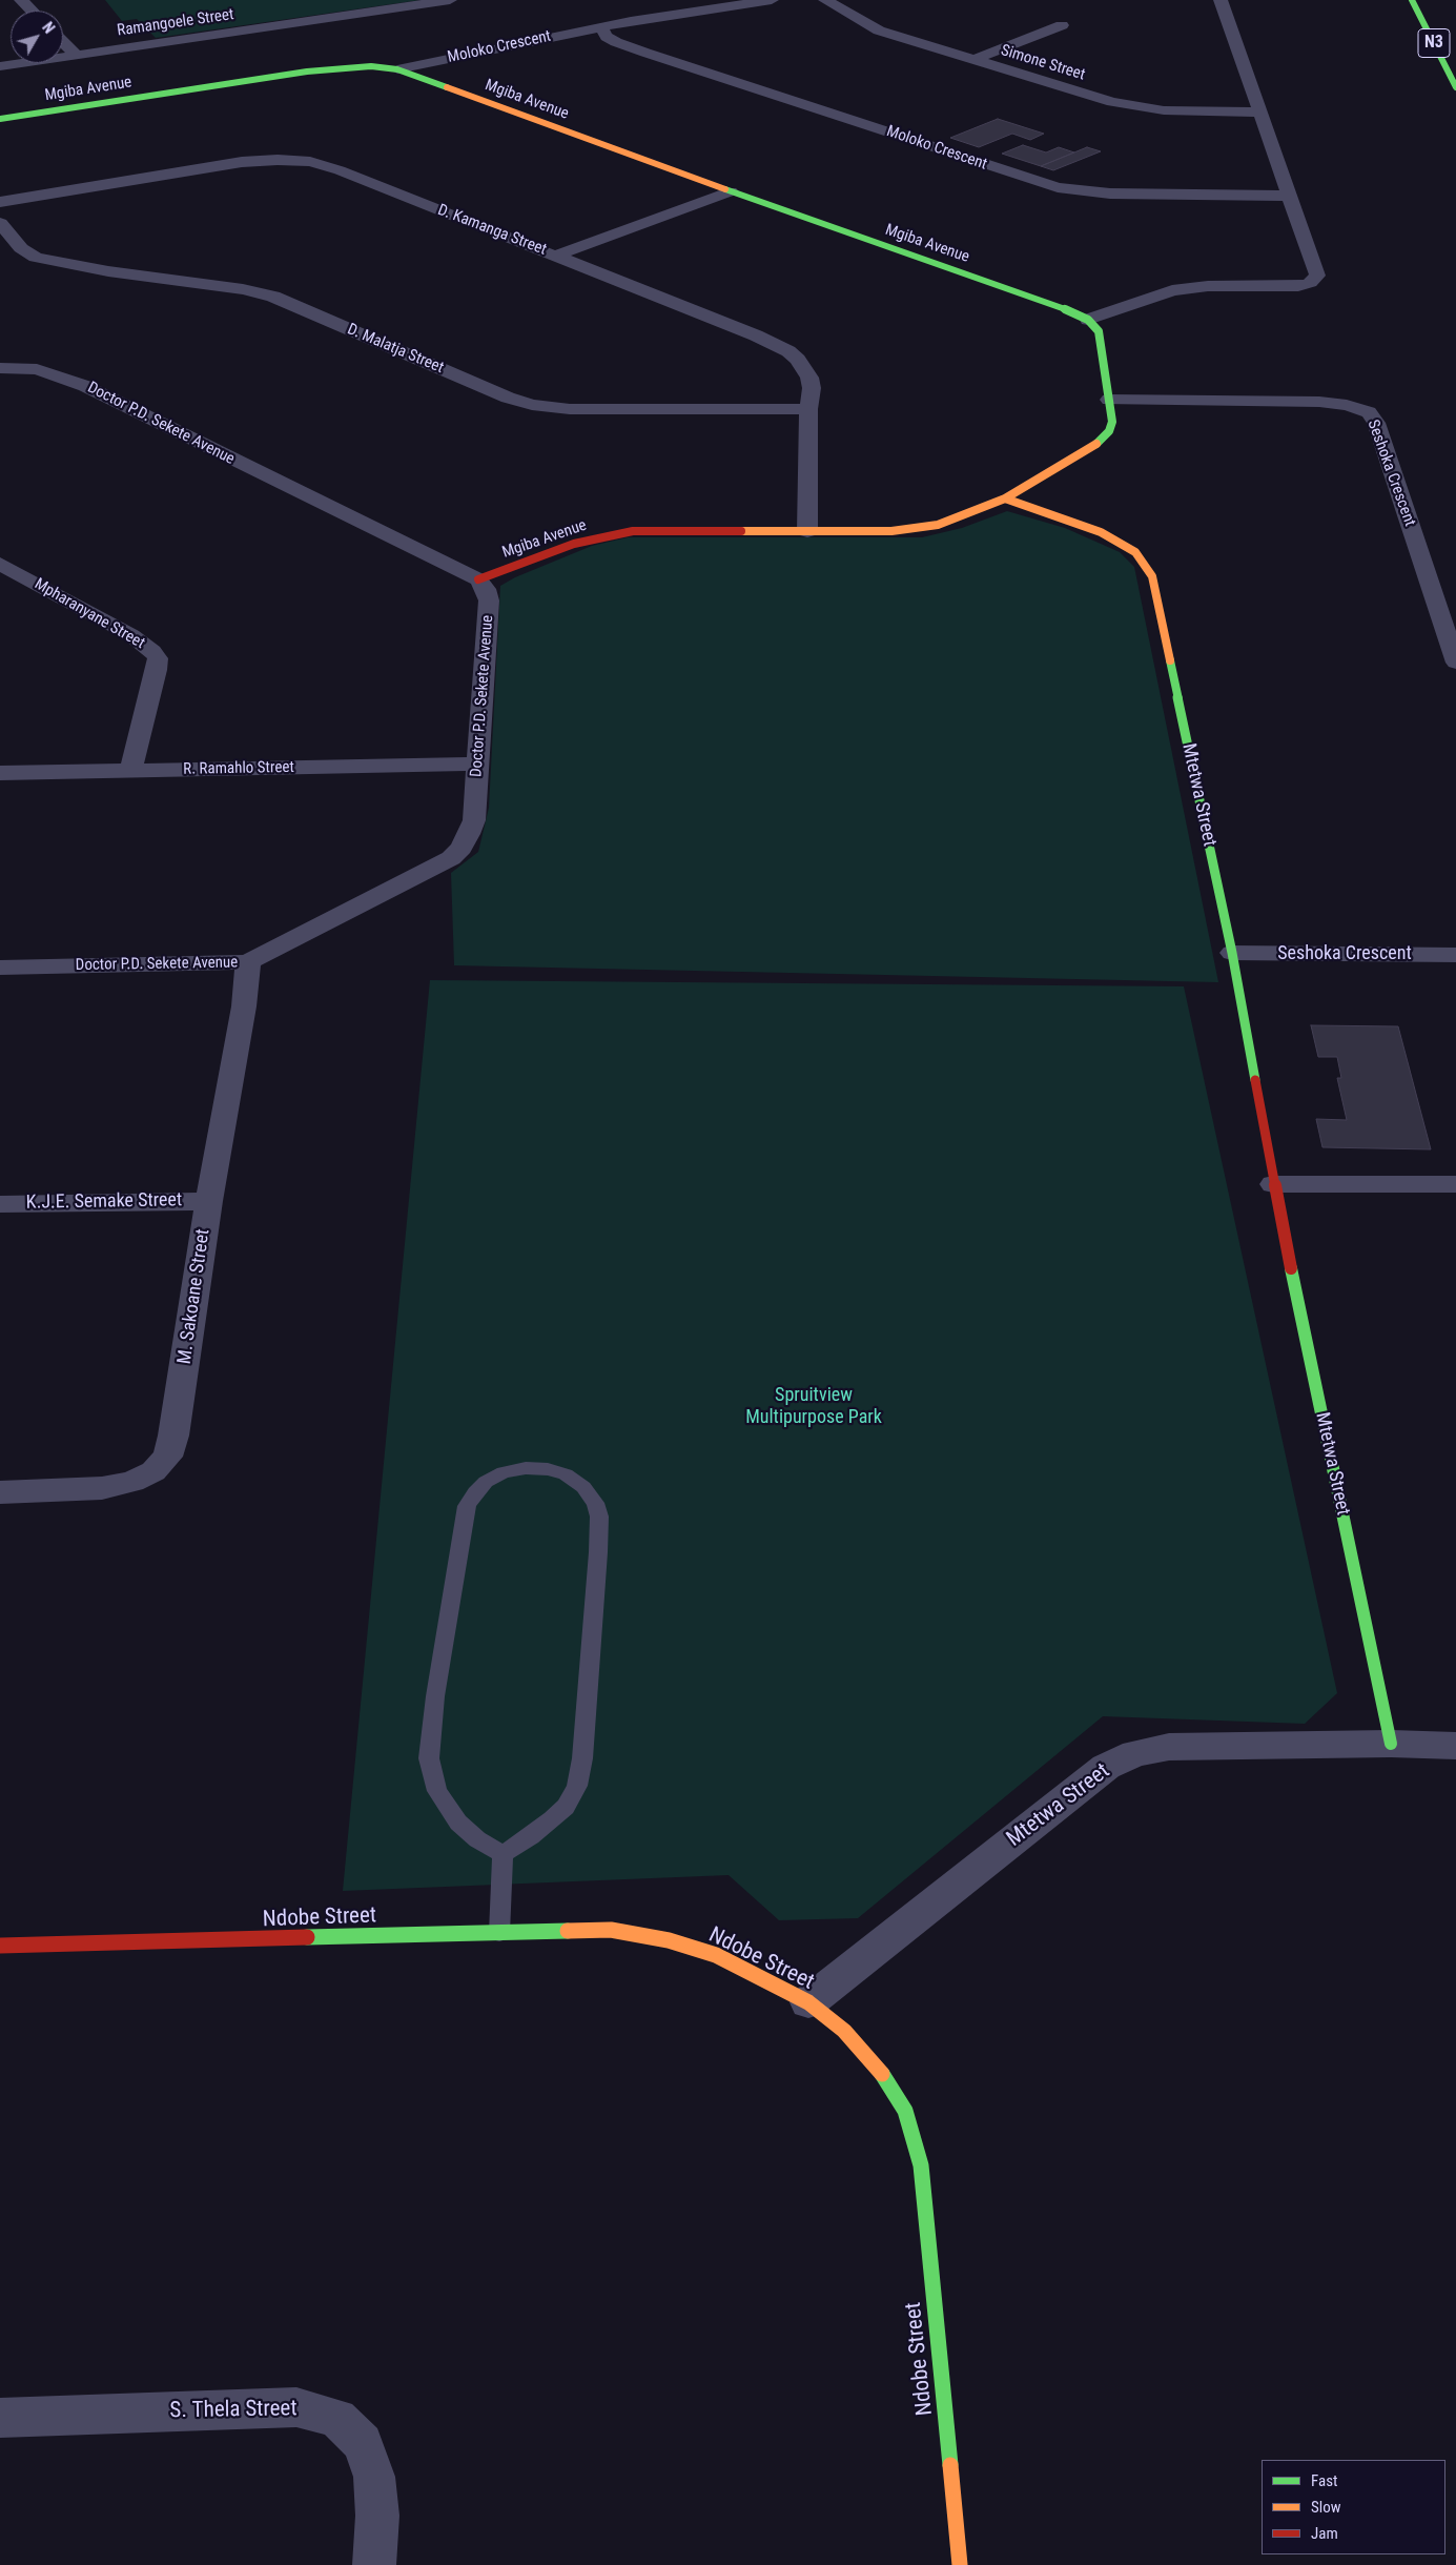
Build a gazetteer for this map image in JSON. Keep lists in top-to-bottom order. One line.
{"streets":{"main road":["N3","Mgiba Avenue","Mtetwa Street","Ndobe Street"],"street":["Ramangoele Street","Moloko Crescent","Simone Street","D. Kamanga Street","D. Malatja Street","Doctor P.D. Sekete Avenue","Seshoka Crescent","Mpharanyane Street","R. Ramahlo Street","K.J.E. Semake Street","M. Sakoane Street","S. Thela Street"]},"crossings":[["Moloko Crescent","Mgiba Avenue"],["Mgiba Avenue","D. Kamanga Street"],["Mgiba Avenue","Doctor P.D. Sekete Avenue"],["Mgiba Avenue","Seshoka Crescent"],["Mgiba Avenue","Mtetwa Street"],["D. Kamanga Street","D. Malatja Street"],["Doctor P.D. Sekete Avenue","R. Ramahlo Street"],["Doctor P.D. Sekete Avenue","M. Sakoane Street"],["Seshoka Crescent","Mtetwa Street"],["Mpharanyane Street","R. Ramahlo Street"],["Mtetwa Street","Ndobe Street"],["K.J.E. Semake Street","M. Sakoane Street"]],"parks":["Spruitview Multipurpose Park"],"legend":["Fast","Slow","Jam"],"north":"top right"}
